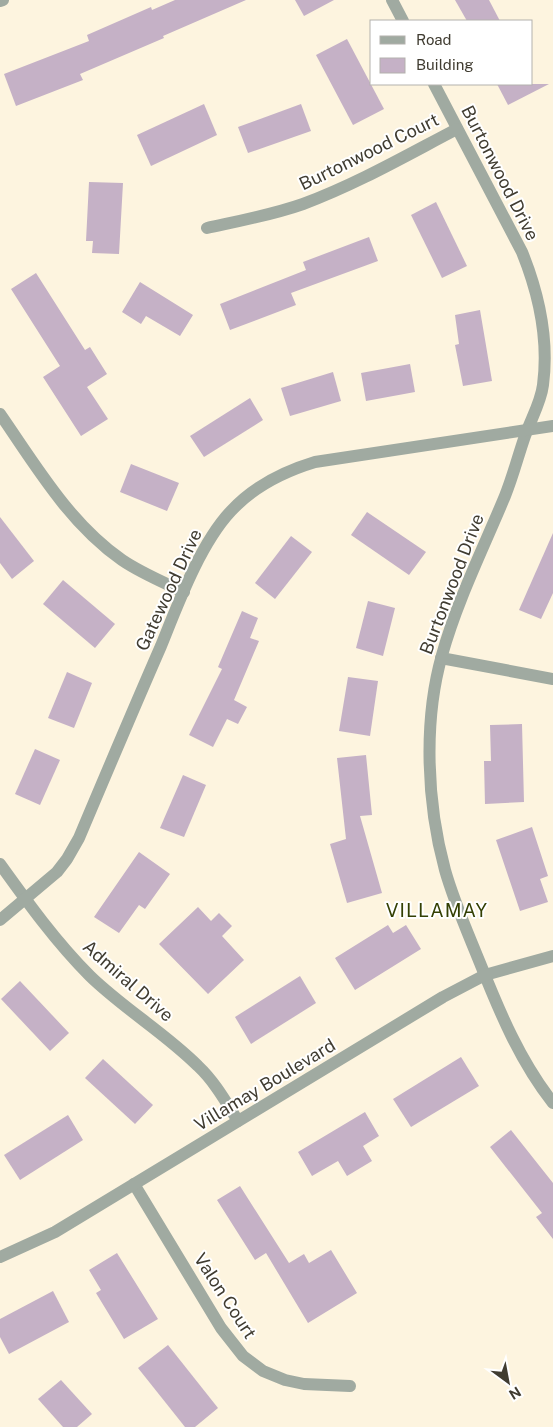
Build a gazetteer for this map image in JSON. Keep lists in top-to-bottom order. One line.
{"streets":{"street":["Burtonwood Court","Burtonwood Drive","Gatewood Drive","Admiral Drive","Villamay Boulevard","Valon Court"]},"crossings":[["Burtonwood Court","Burtonwood Drive"],["Burtonwood Drive","Gatewood Drive"],["Burtonwood Drive","Villamay Boulevard"],["Gatewood Drive","Admiral Drive"],["Admiral Drive","Villamay Boulevard"],["Villamay Boulevard","Valon Court"]],"districts":["VILLAMAY"],"legend":["Road","Building"],"north":"bottom right"}
